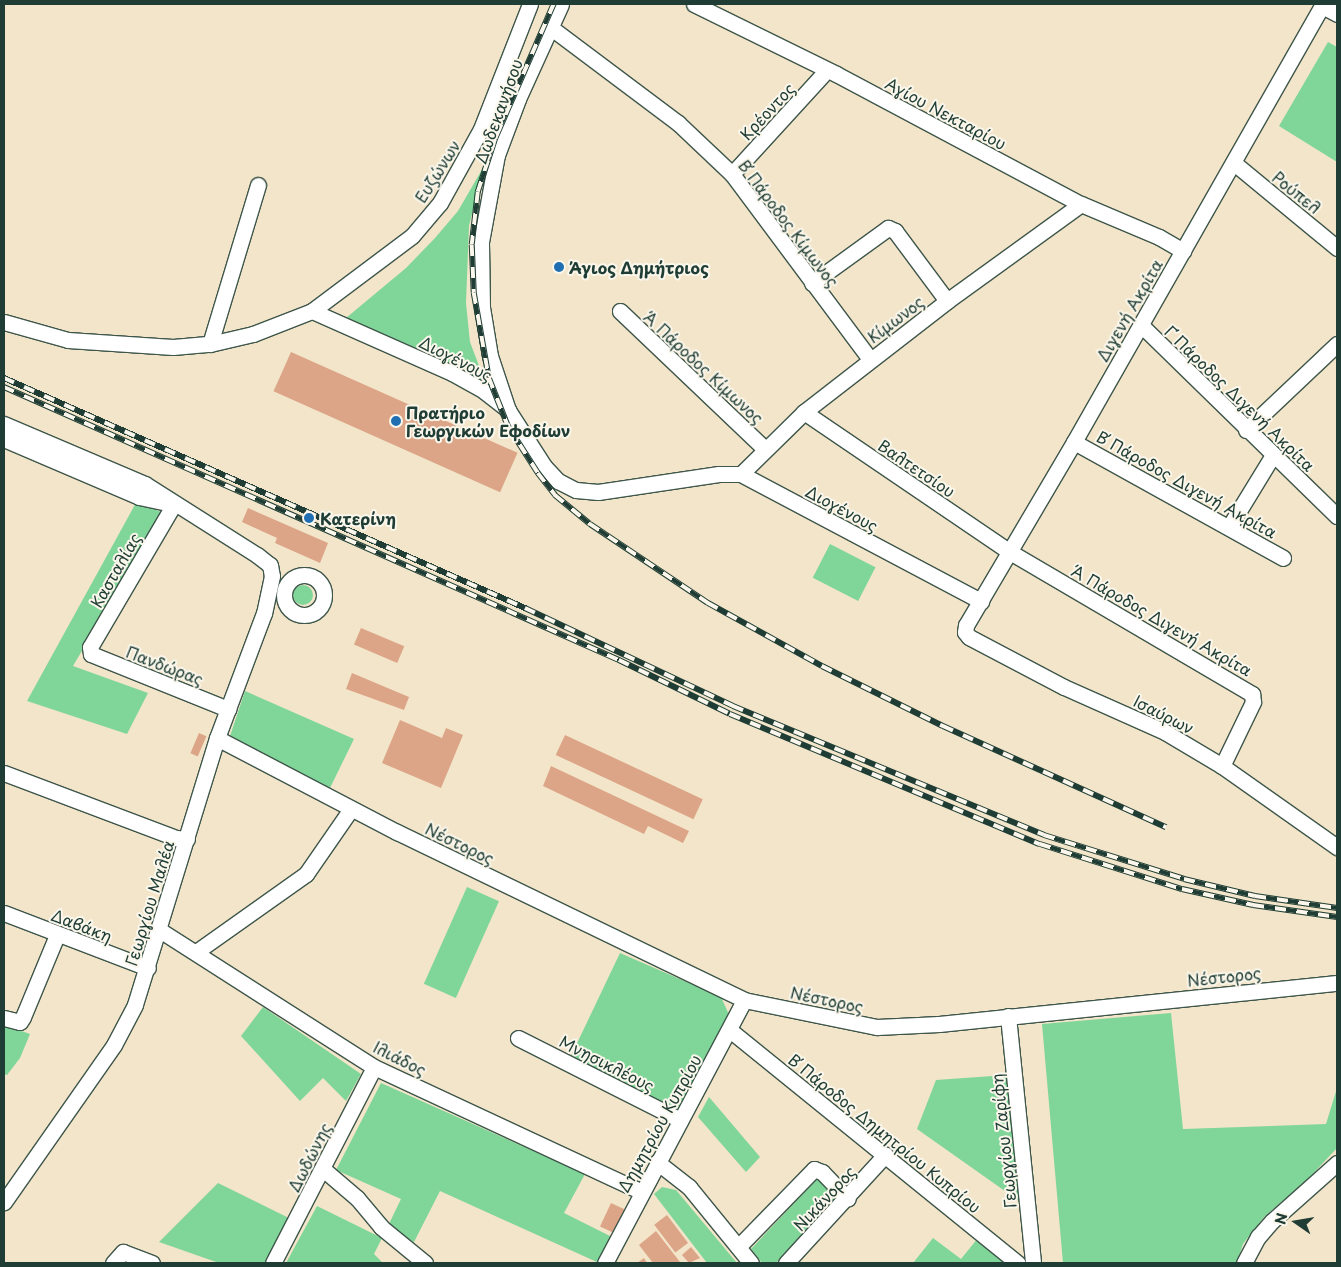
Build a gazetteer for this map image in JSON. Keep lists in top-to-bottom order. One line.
{"streets":{"street":["Δωδεκανήσου","Κρέοντος","Αγίου Νεκταρίου","Ευζώνων","Ρούπελ","Β΄ Πάροδος Κίμωνος","Διγενή Ακρίτα","Κίμωνος","Διογένους","Α΄ Πάροδος Κίμωνος","Γ΄ Πάροδος Διγενή Ακρίτα","Βαλτετσίου","Β΄ Πάροδος Διγενή Ακρίτα","Κασταλίας","Α΄ Πάροδος Διγενή Ακρίτα","Πανδώρας","Ισαύρων","Νέστορος","Γεωργίου Μαλέα","Δαβάκη","Ιλιάδος","Μνησικλέους","Δημητρίου Κυπρίου","Β΄ Πάροδος Δημητρίου Κυπρίου","Γεωργίου Ζαρίφη","Δωδώνης","Νικάνορος"]},"crossings":[["Δωδεκανήσου","Β΄ Πάροδος Κίμωνος"],["Δωδεκανήσου","Διογένους"],["Κρέοντος","Αγίου Νεκταρίου"],["Κρέοντος","Β΄ Πάροδος Κίμωνος"],["Αγίου Νεκταρίου","Διγενή Ακρίτα"],["Αγίου Νεκταρίου","Κίμωνος"],["Ευζώνων","Διογένους"],["Ρούπελ","Διγενή Ακρίτα"],["Β΄ Πάροδος Κίμωνος","Κίμωνος"],["Διγενή Ακρίτα","Διογένους"],["Διγενή Ακρίτα","Γ΄ Πάροδος Διγενή Ακρίτα"],["Διγενή Ακρίτα","Βαλτετσίου"],["Διγενή Ακρίτα","Β΄ Πάροδος Διγενή Ακρίτα"],["Διγενή Ακρίτα","Α΄ Πάροδος Διγενή Ακρίτα"],["Διγενή Ακρίτα","Ισαύρων"],["Κίμωνος","Διογένους"],["Κίμωνος","Α΄ Πάροδος Κίμωνος"],["Κίμωνος","Βαλτετσίου"],["Βαλτετσίου","Α΄ Πάροδος Διγενή Ακρίτα"],["Κασταλίας","Πανδώρας"],["Α΄ Πάροδος Διγενή Ακρίτα","Ισαύρων"],["Πανδώρας","Γεωργίου Μαλέα"],["Νέστορος","Γεωργίου Μαλέα"],["Νέστορος","Δημητρίου Κυπρίου"],["Νέστορος","Γεωργίου Ζαρίφη"],["Γεωργίου Μαλέα","Δαβάκη"],["Γεωργίου Μαλέα","Ιλιάδος"],["Ιλιάδος","Δημητρίου Κυπρίου"],["Ιλιάδος","Δωδώνης"],["Μνησικλέους","Δημητρίου Κυπρίου"],["Δημητρίου Κυπρίου","Β΄ Πάροδος Δημητρίου Κυπρίου"],["Β΄ Πάροδος Δημητρίου Κυπρίου","Νικάνορος"]],"places":["Άγιος Δημήτριος","Πρατήριο Γεωργικών Εφοδίων","Κατερίνη"],"north":"left"}
